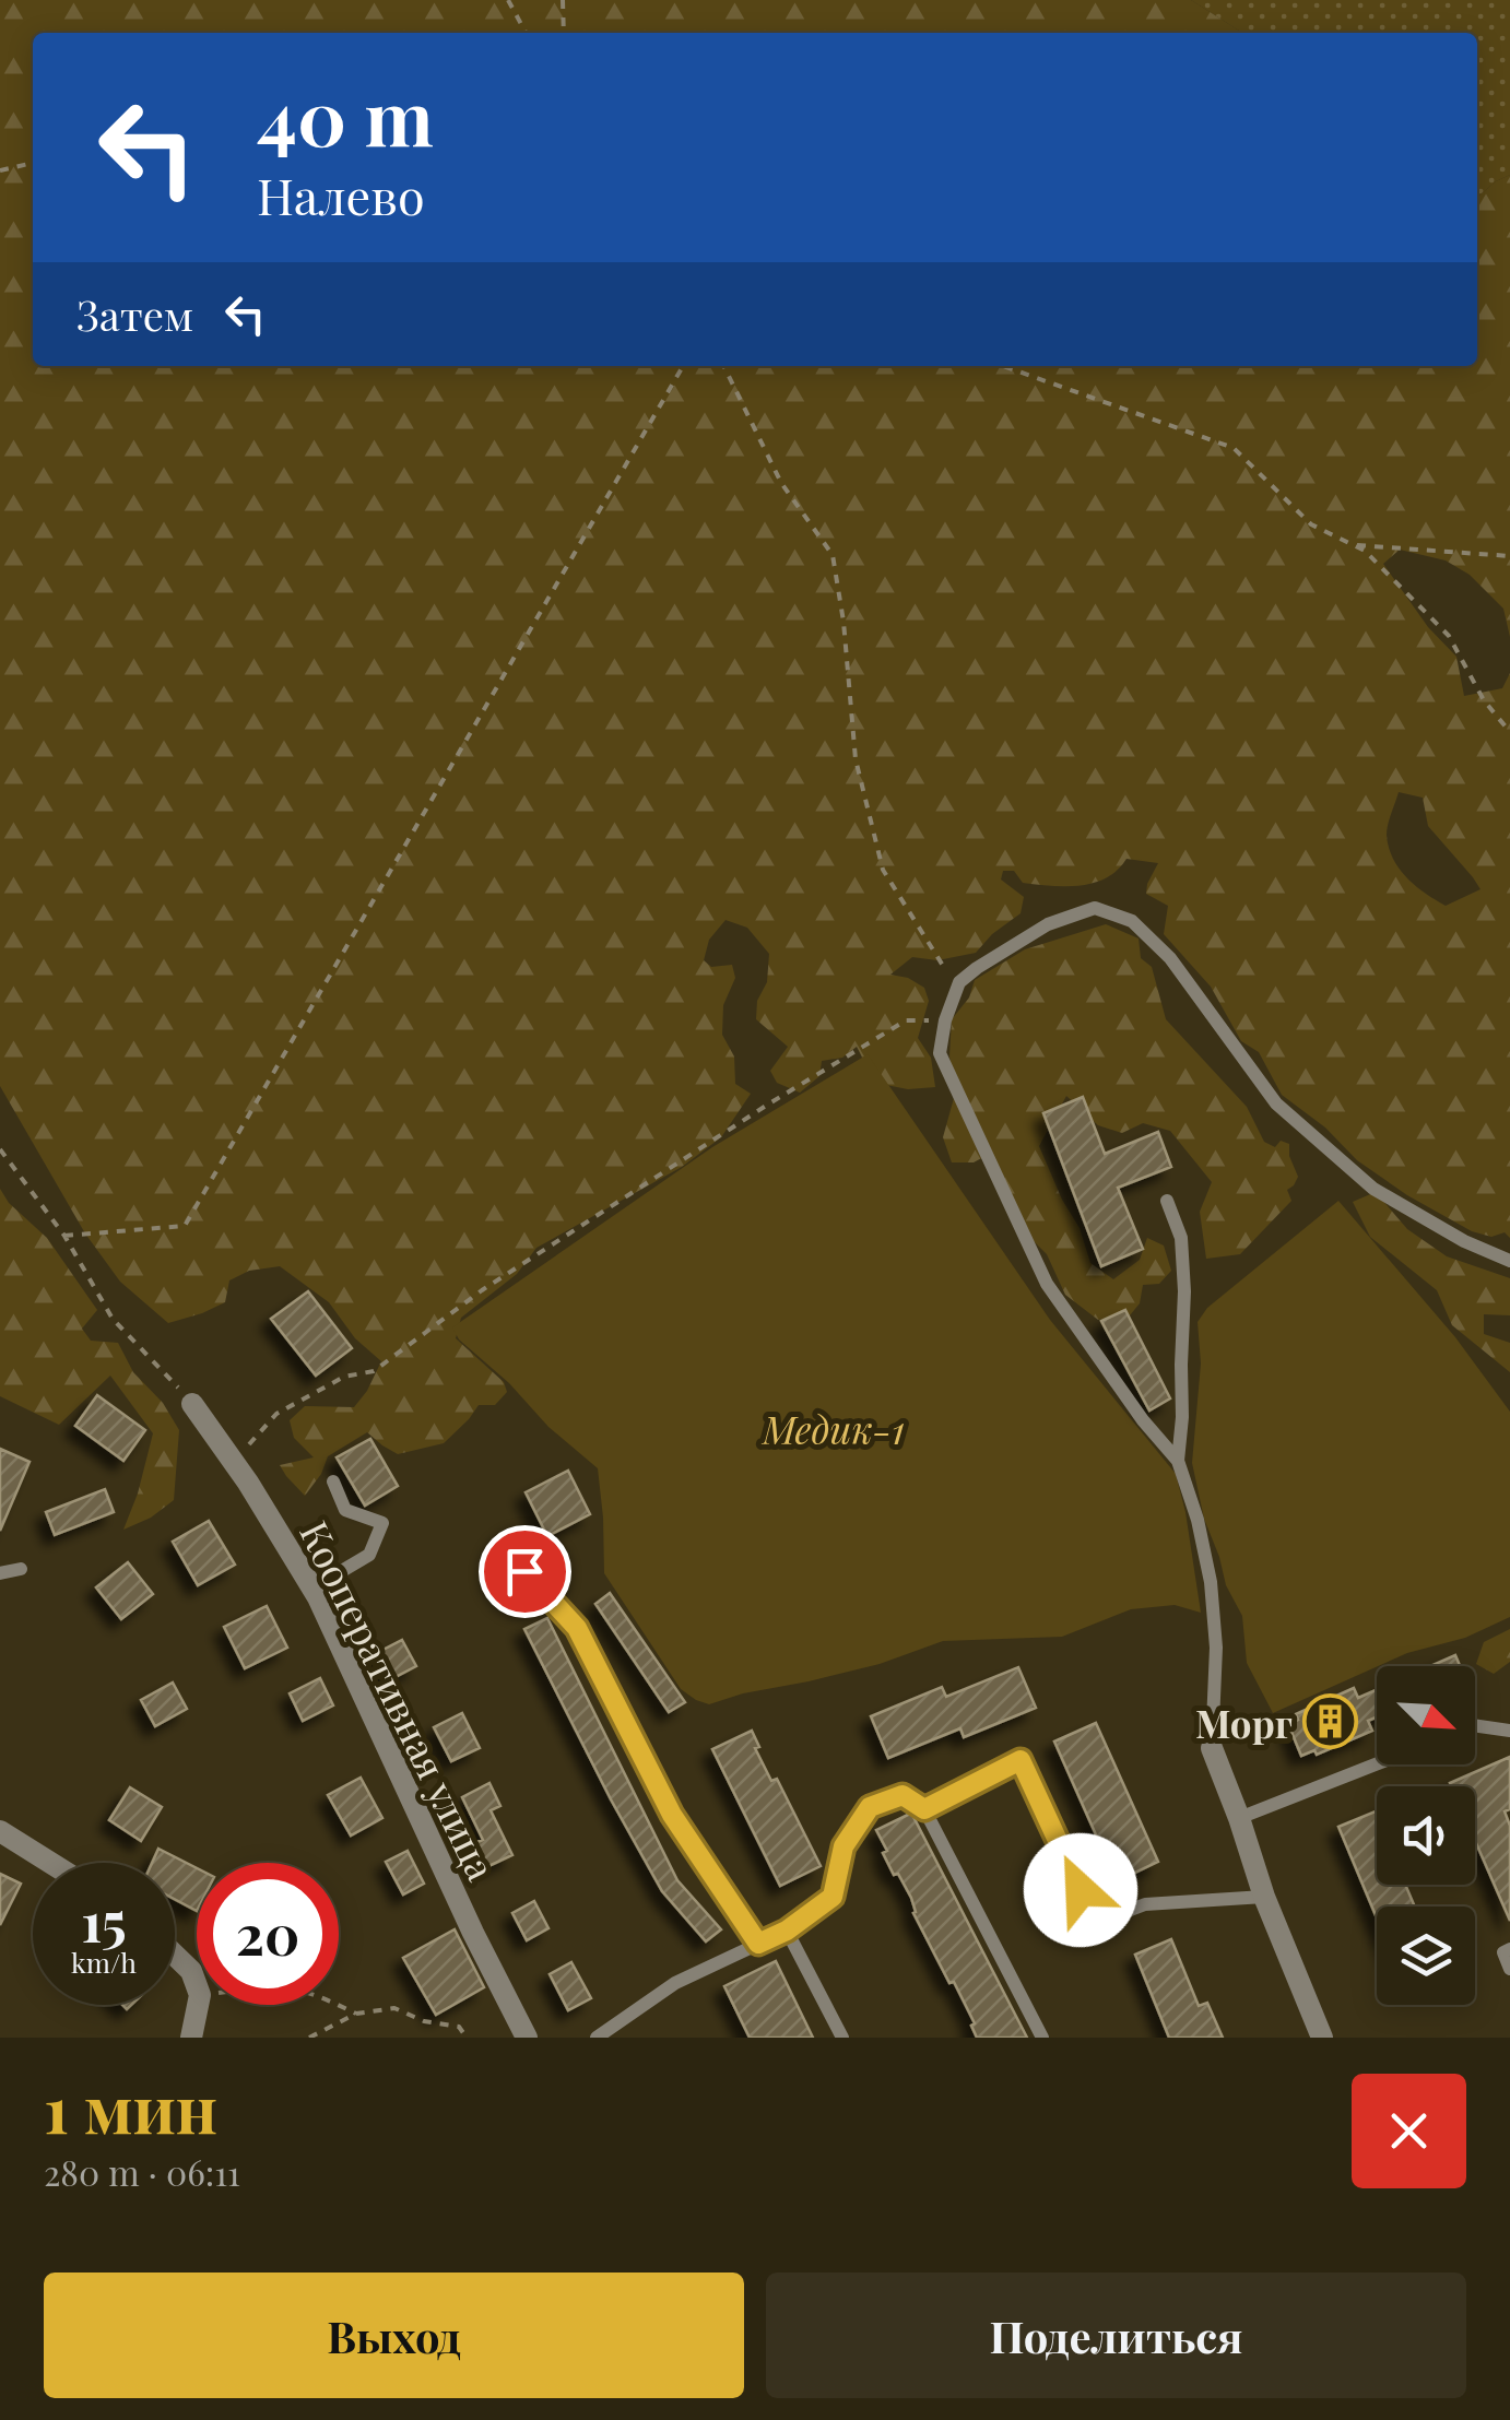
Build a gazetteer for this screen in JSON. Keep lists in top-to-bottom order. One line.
{"streets":{"street":["Кооперативная улица"]},"parks":["Медик-1"],"places":{"building":["Морг"]},"north":"bottom right","page":{"turn":["40 m","Налево"],"then":"Затем","speed":"15 km/h","limit":"20","heading":["1 мин","280 m · 06:11"],"buttons":["Выход","Поделиться"]}}
